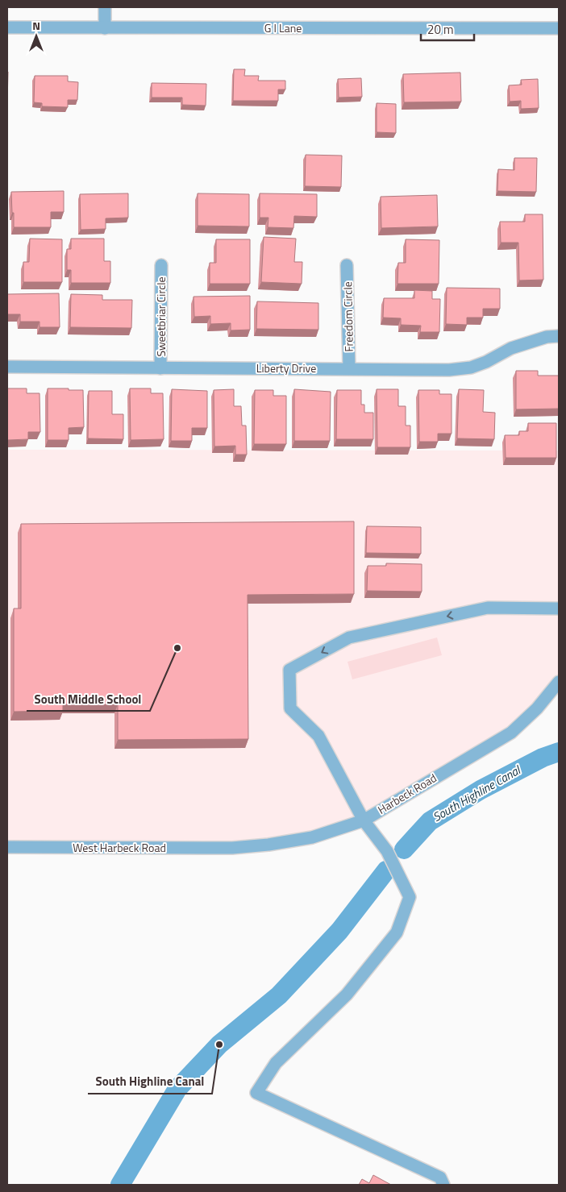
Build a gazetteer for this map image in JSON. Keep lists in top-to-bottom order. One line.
{"streets":{"street":["G I Lane","Sweetbriar Circle","Freedom Circle","Liberty Drive","Harbeck Road","West Harbeck Road"]},"crossings":[["Sweetbriar Circle","Liberty Drive"],["Freedom Circle","Liberty Drive"],["Harbeck Road","West Harbeck Road"]],"water":["South Highline Canal"],"places":["South Middle School","South Highline Canal"],"scale_bar":"20 m","north":"top"}
